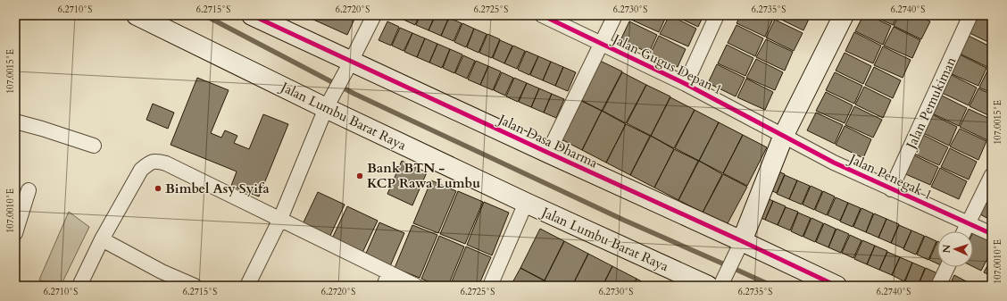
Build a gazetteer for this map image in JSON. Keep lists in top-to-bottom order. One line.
{"streets":{"street":["Jalan Gugus Depan 1","Jalan Pemukiman","Jalan Lumbu Barat Raya","Jalan Dasa Dharma","Jalan Penegak 1"]},"crossings":[["Jalan Gugus Depan 1","Jalan Penegak 1"],["Jalan Pemukiman","Jalan Penegak 1"]],"places":["Bank BTN - KCP Rawa Lumbu","Bimbel Asy Syifa"],"north":"left","coordinates":["6.2710°S","6.2715°S","6.2720°S","6.2725°S","6.2730°S","6.2735°S","6.2740°S","107.0015°E","107.0010°E"]}
